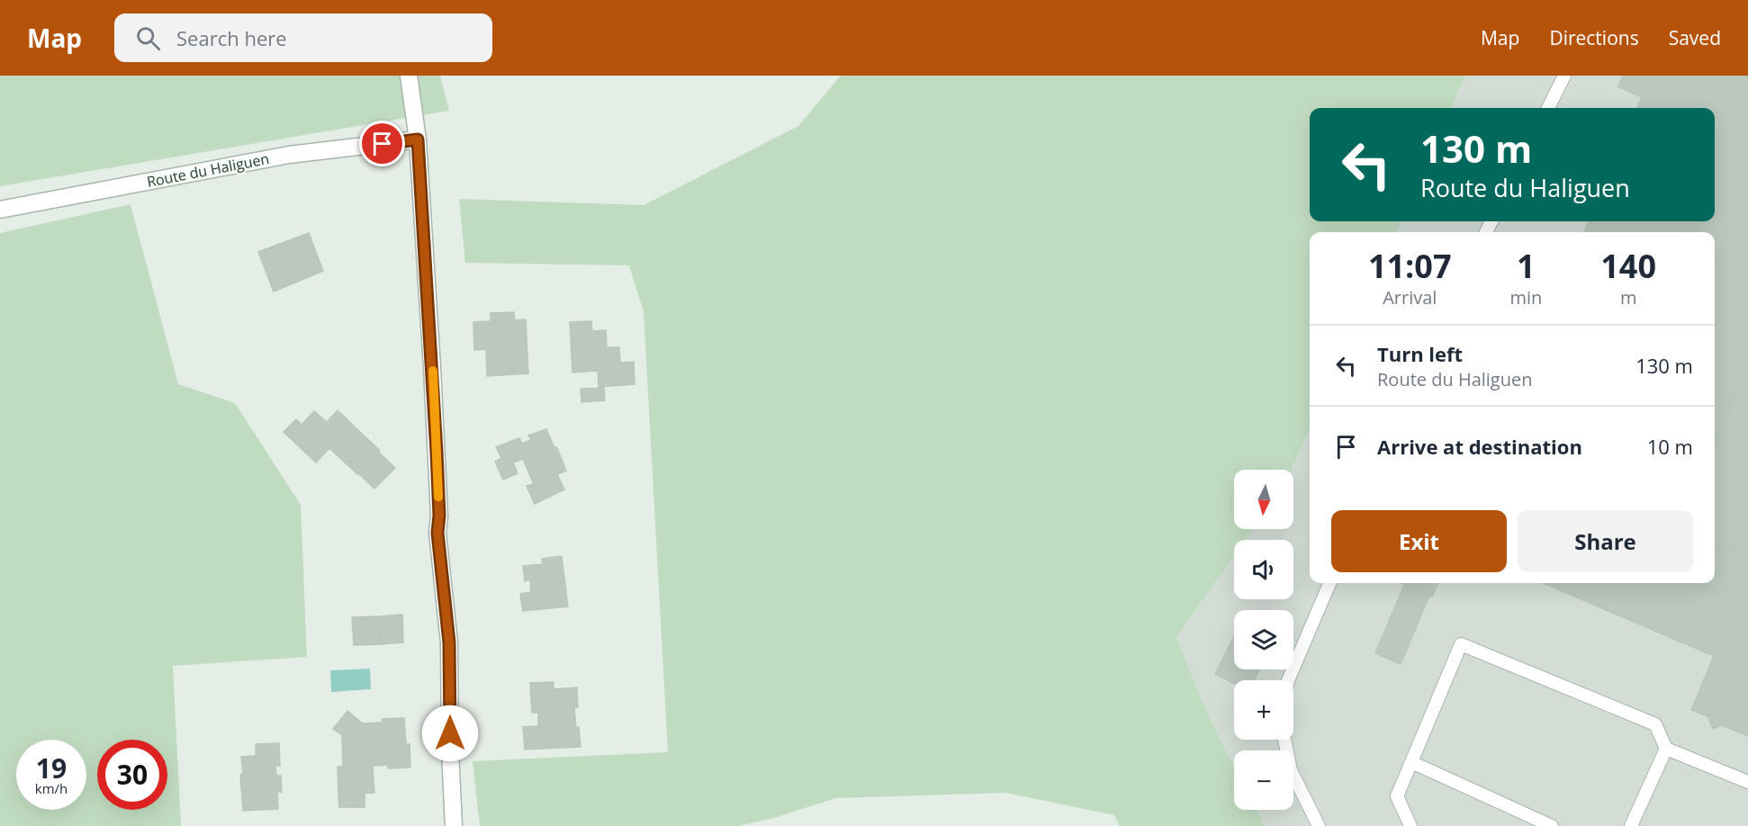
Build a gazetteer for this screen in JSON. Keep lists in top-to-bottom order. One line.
{"streets":{"street":["Route du Haliguen"]},"north":"bottom","page":{"header":"Map","search":"Search here","nav":["Map","Directions","Saved"],"turn":["130 m","Route du Haliguen"],"eta":["11:07","Arrival","1","min","140","m"],"list":[{"name":"Turn left","note":"Route du Haliguen","value":"130 m"},{"name":"Arrive at destination","value":"10 m"}],"map_buttons":["+","−"],"buttons":["Exit","Share"],"speed":"19 km/h","limit":"30"}}
